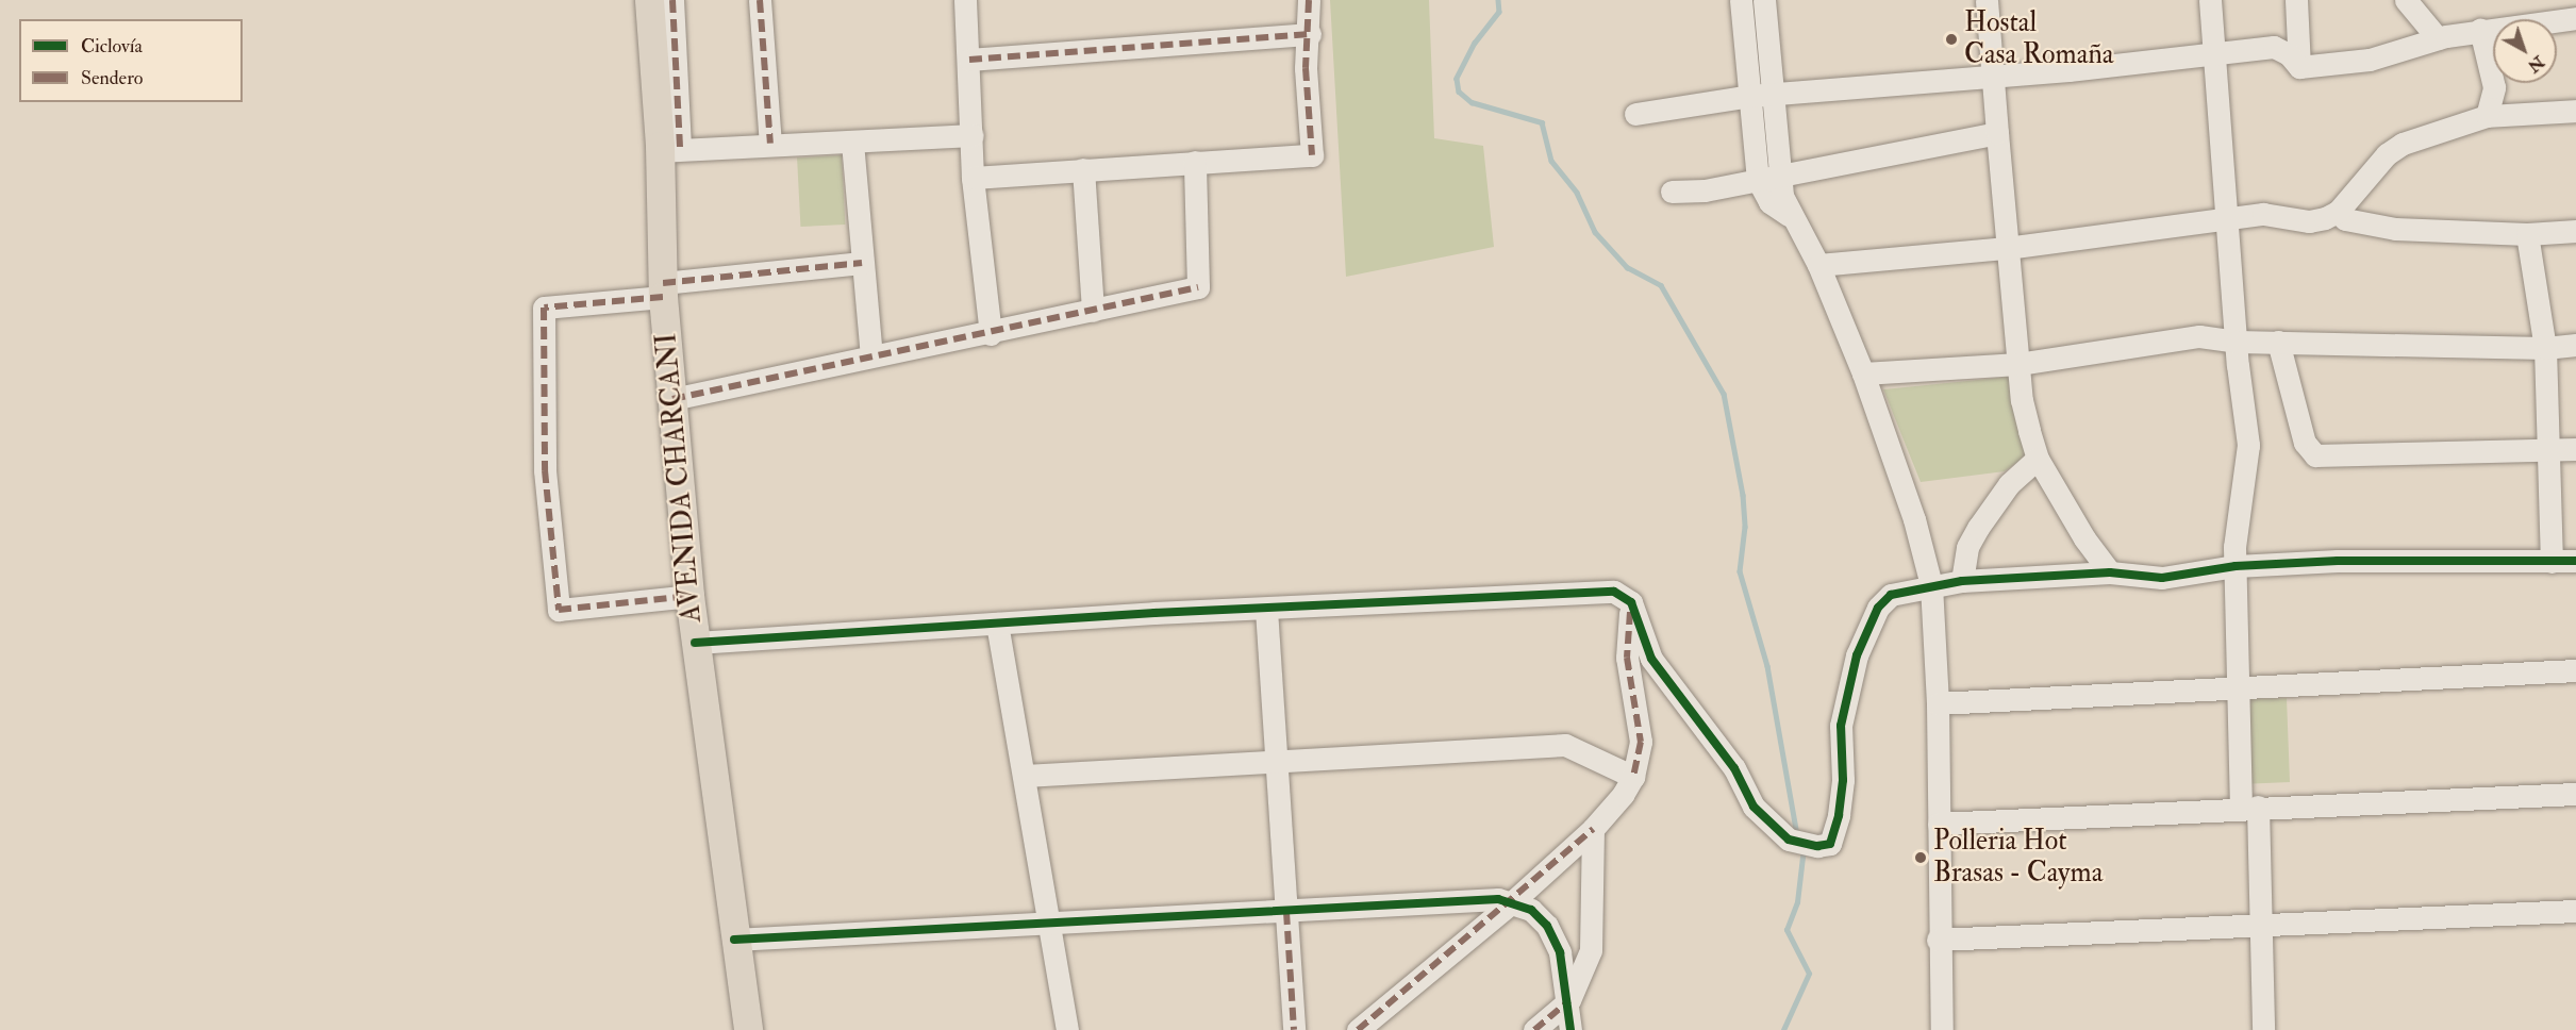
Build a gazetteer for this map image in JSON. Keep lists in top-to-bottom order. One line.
{"streets":{"main road":["AVENIDA CHARCANI"]},"places":["Hostal Casa Romaña","Polleria Hot Brasas - Cayma"],"legend":["Ciclovía","Sendero"],"north":"bottom right"}
